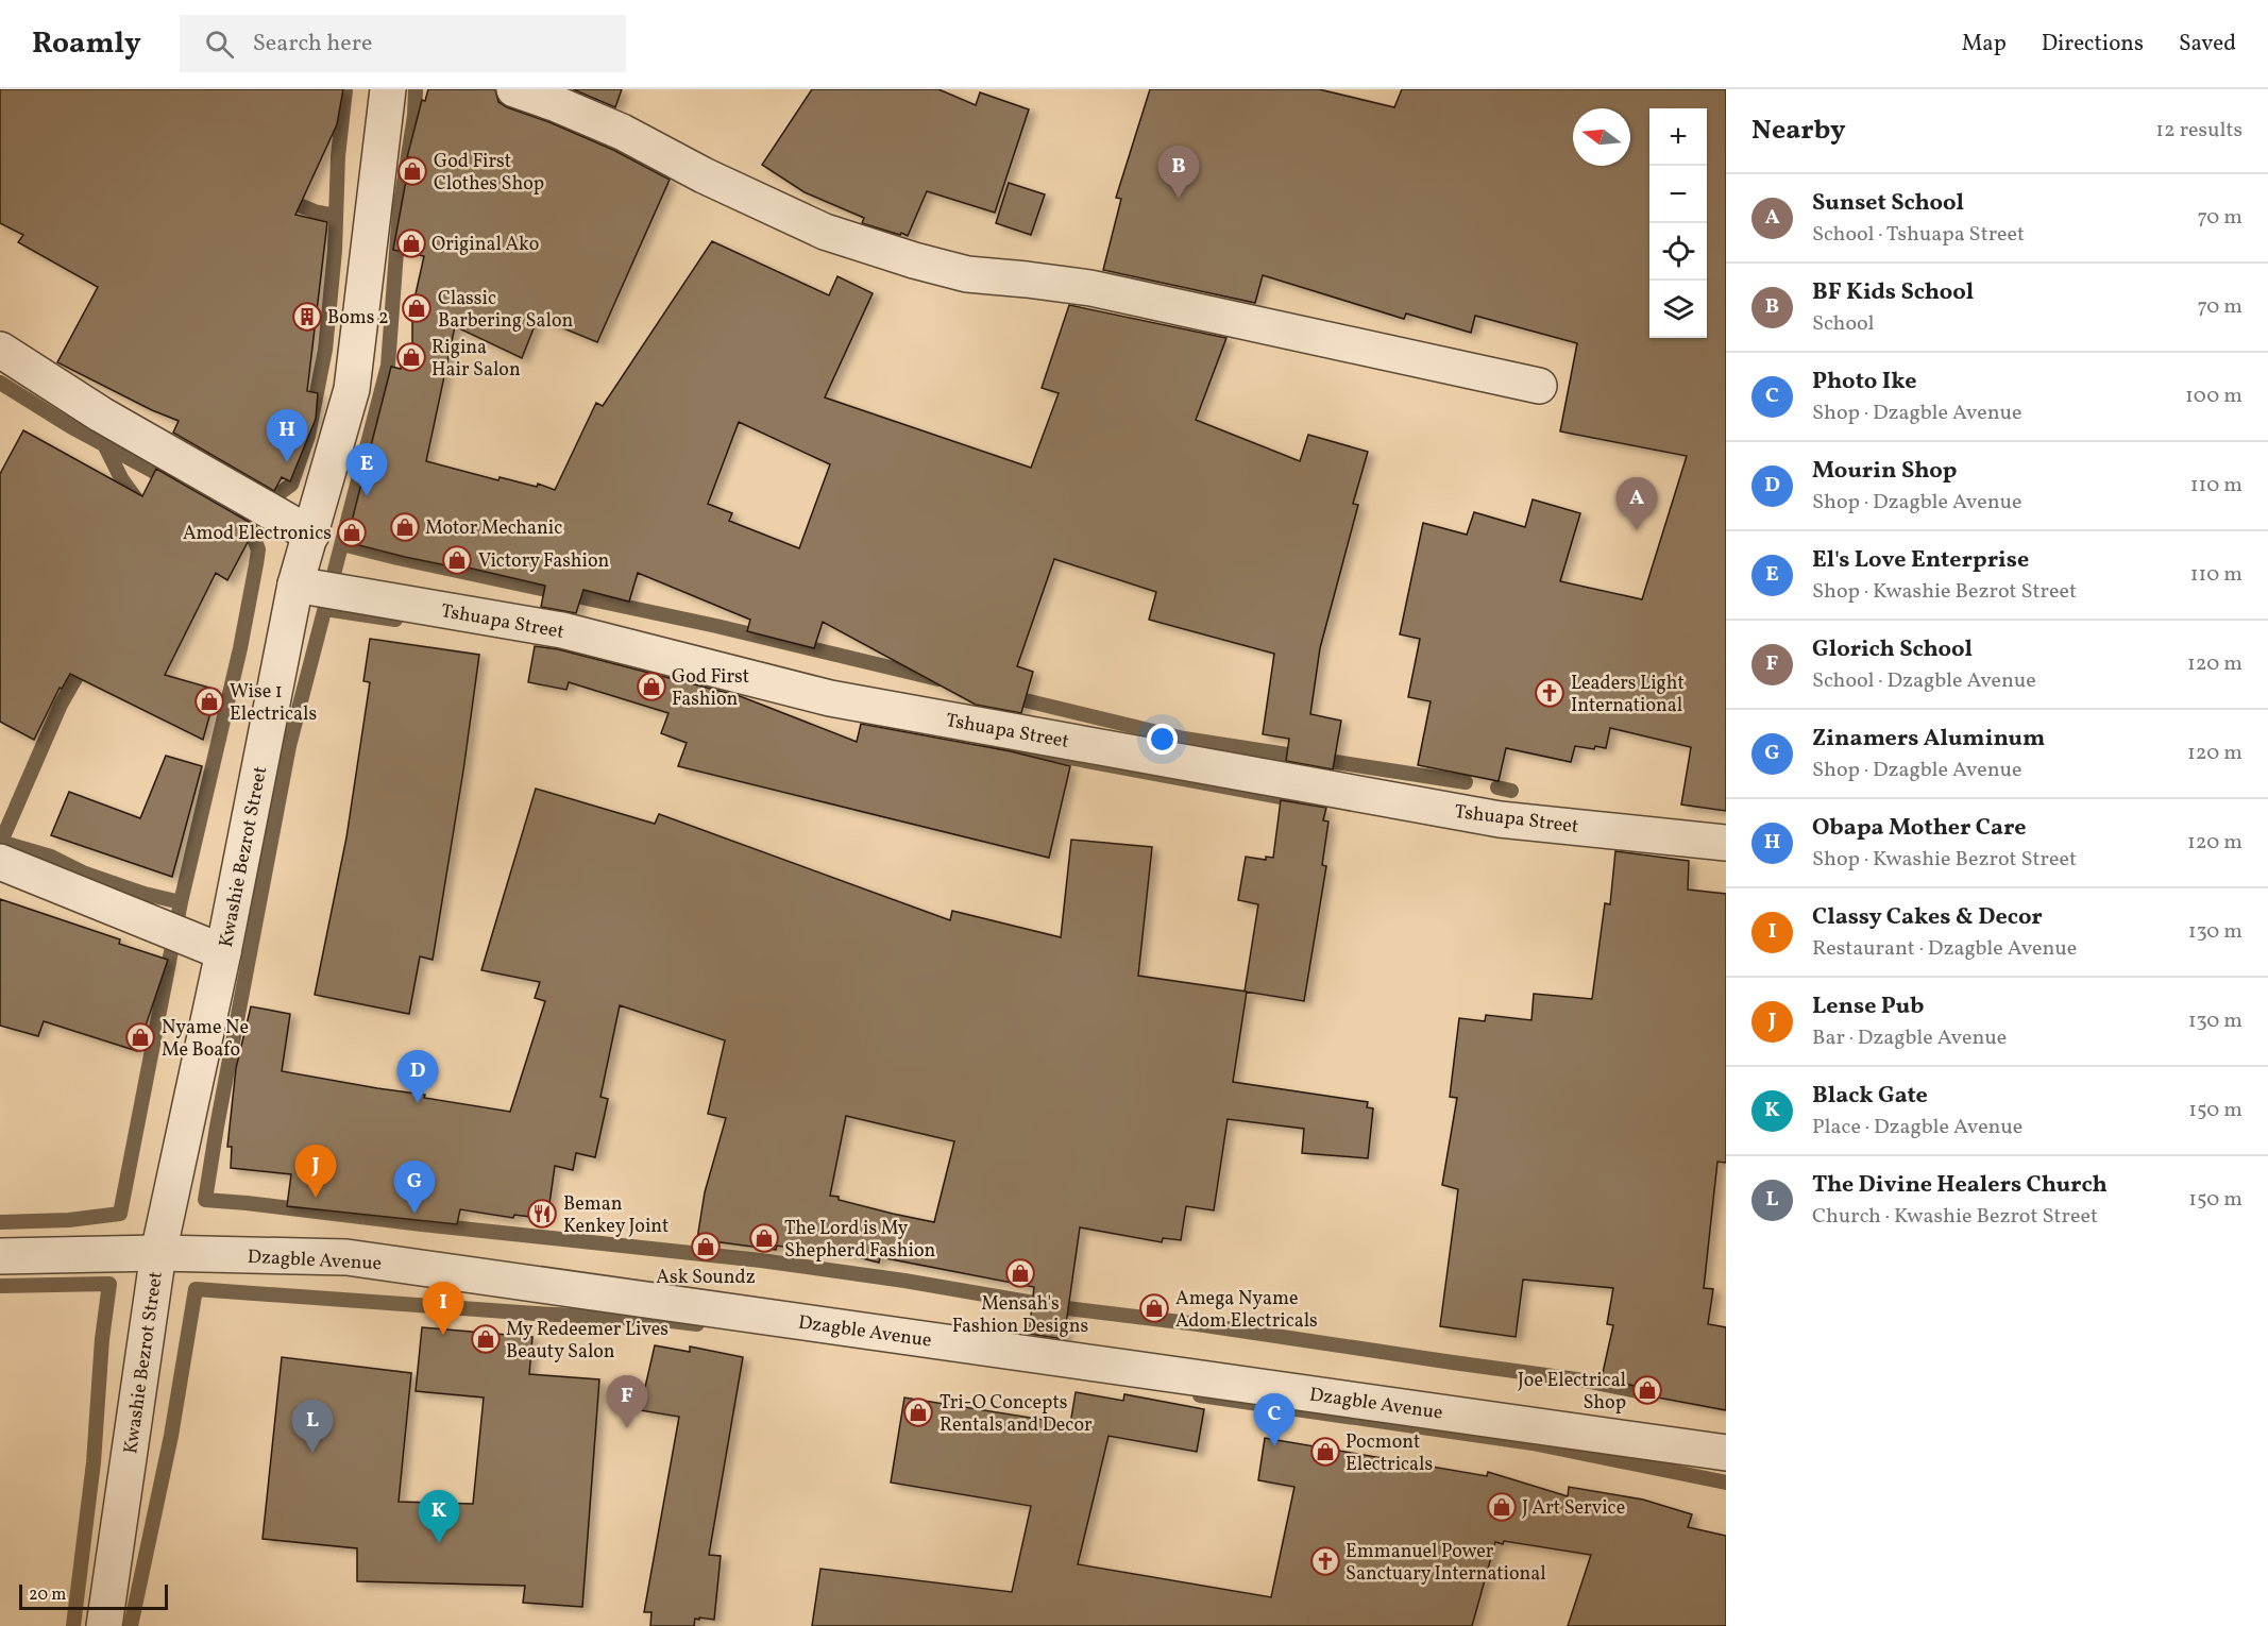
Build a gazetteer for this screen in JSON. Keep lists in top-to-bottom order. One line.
{"streets":{"street":["Tshuapa Street","Kwashie Bezrot Street","Dzagble Avenue"]},"crossings":[["Tshuapa Street","Kwashie Bezrot Street"],["Kwashie Bezrot Street","Dzagble Avenue"]],"places":{"shop":["God First Clothes Shop","Original Ako","Classic Barbering Salon","Rigina Hair Salon","Motor Mechanic","Amod Electronics","Victory Fashion","God First Fashion","Wise 1 Electricals","Nyame Ne Me Boafo","The Lord is My Shepherd Fashion","Ask Soundz","Mensah's Fashion Designs","Amega Nyame Adom Electricals","My Redeemer Lives Beauty Salon","Joe Electrical Shop","Tri-O Concepts Rentals and Decor","Pocmont Electricals","J Art Service"],"building":["Boms 2"],"church":["Leaders Light International","Emmanuel Power Sanctuary International"],"restaurant":["Beman Kenkey Joint"]},"scale_bar":"20 m","north":"left","page":{"header":"Roamly","search":"Search here","nav":["Map","Directions","Saved"],"heading":["Nearby","12 results"],"map_buttons":["+","−"],"pins":["B","H","E","A","D","J","G","I","F","C","L","K"],"list":[{"mark":"A","name":"Sunset School","note":"School · Tshuapa Street","value":"70 m"},{"mark":"B","name":"BF Kids School","note":"School","value":"70 m"},{"mark":"C","name":"Photo Ike","note":"Shop · Dzagble Avenue","value":"100 m"},{"mark":"D","name":"Mourin Shop","note":"Shop · Dzagble Avenue","value":"110 m"},{"mark":"E","name":"El's Love Enterprise","note":"Shop · Kwashie Bezrot Street","value":"110 m"},{"mark":"F","name":"Glorich School","note":"School · Dzagble Avenue","value":"120 m"},{"mark":"G","name":"Zinamers Aluminum","note":"Shop · Dzagble Avenue","value":"120 m"},{"mark":"H","name":"Obapa Mother Care","note":"Shop · Kwashie Bezrot Street","value":"120 m"},{"mark":"I","name":"Classy Cakes & Decor","note":"Restaurant · Dzagble Avenue","value":"130 m"},{"mark":"J","name":"Lense Pub","note":"Bar · Dzagble Avenue","value":"130 m"},{"mark":"K","name":"Black Gate","note":"Place · Dzagble Avenue","value":"150 m"},{"mark":"L","name":"The Divine Healers Church","note":"Church · Kwashie Bezrot Street","value":"150 m"}],"scale":"20 m"}}
